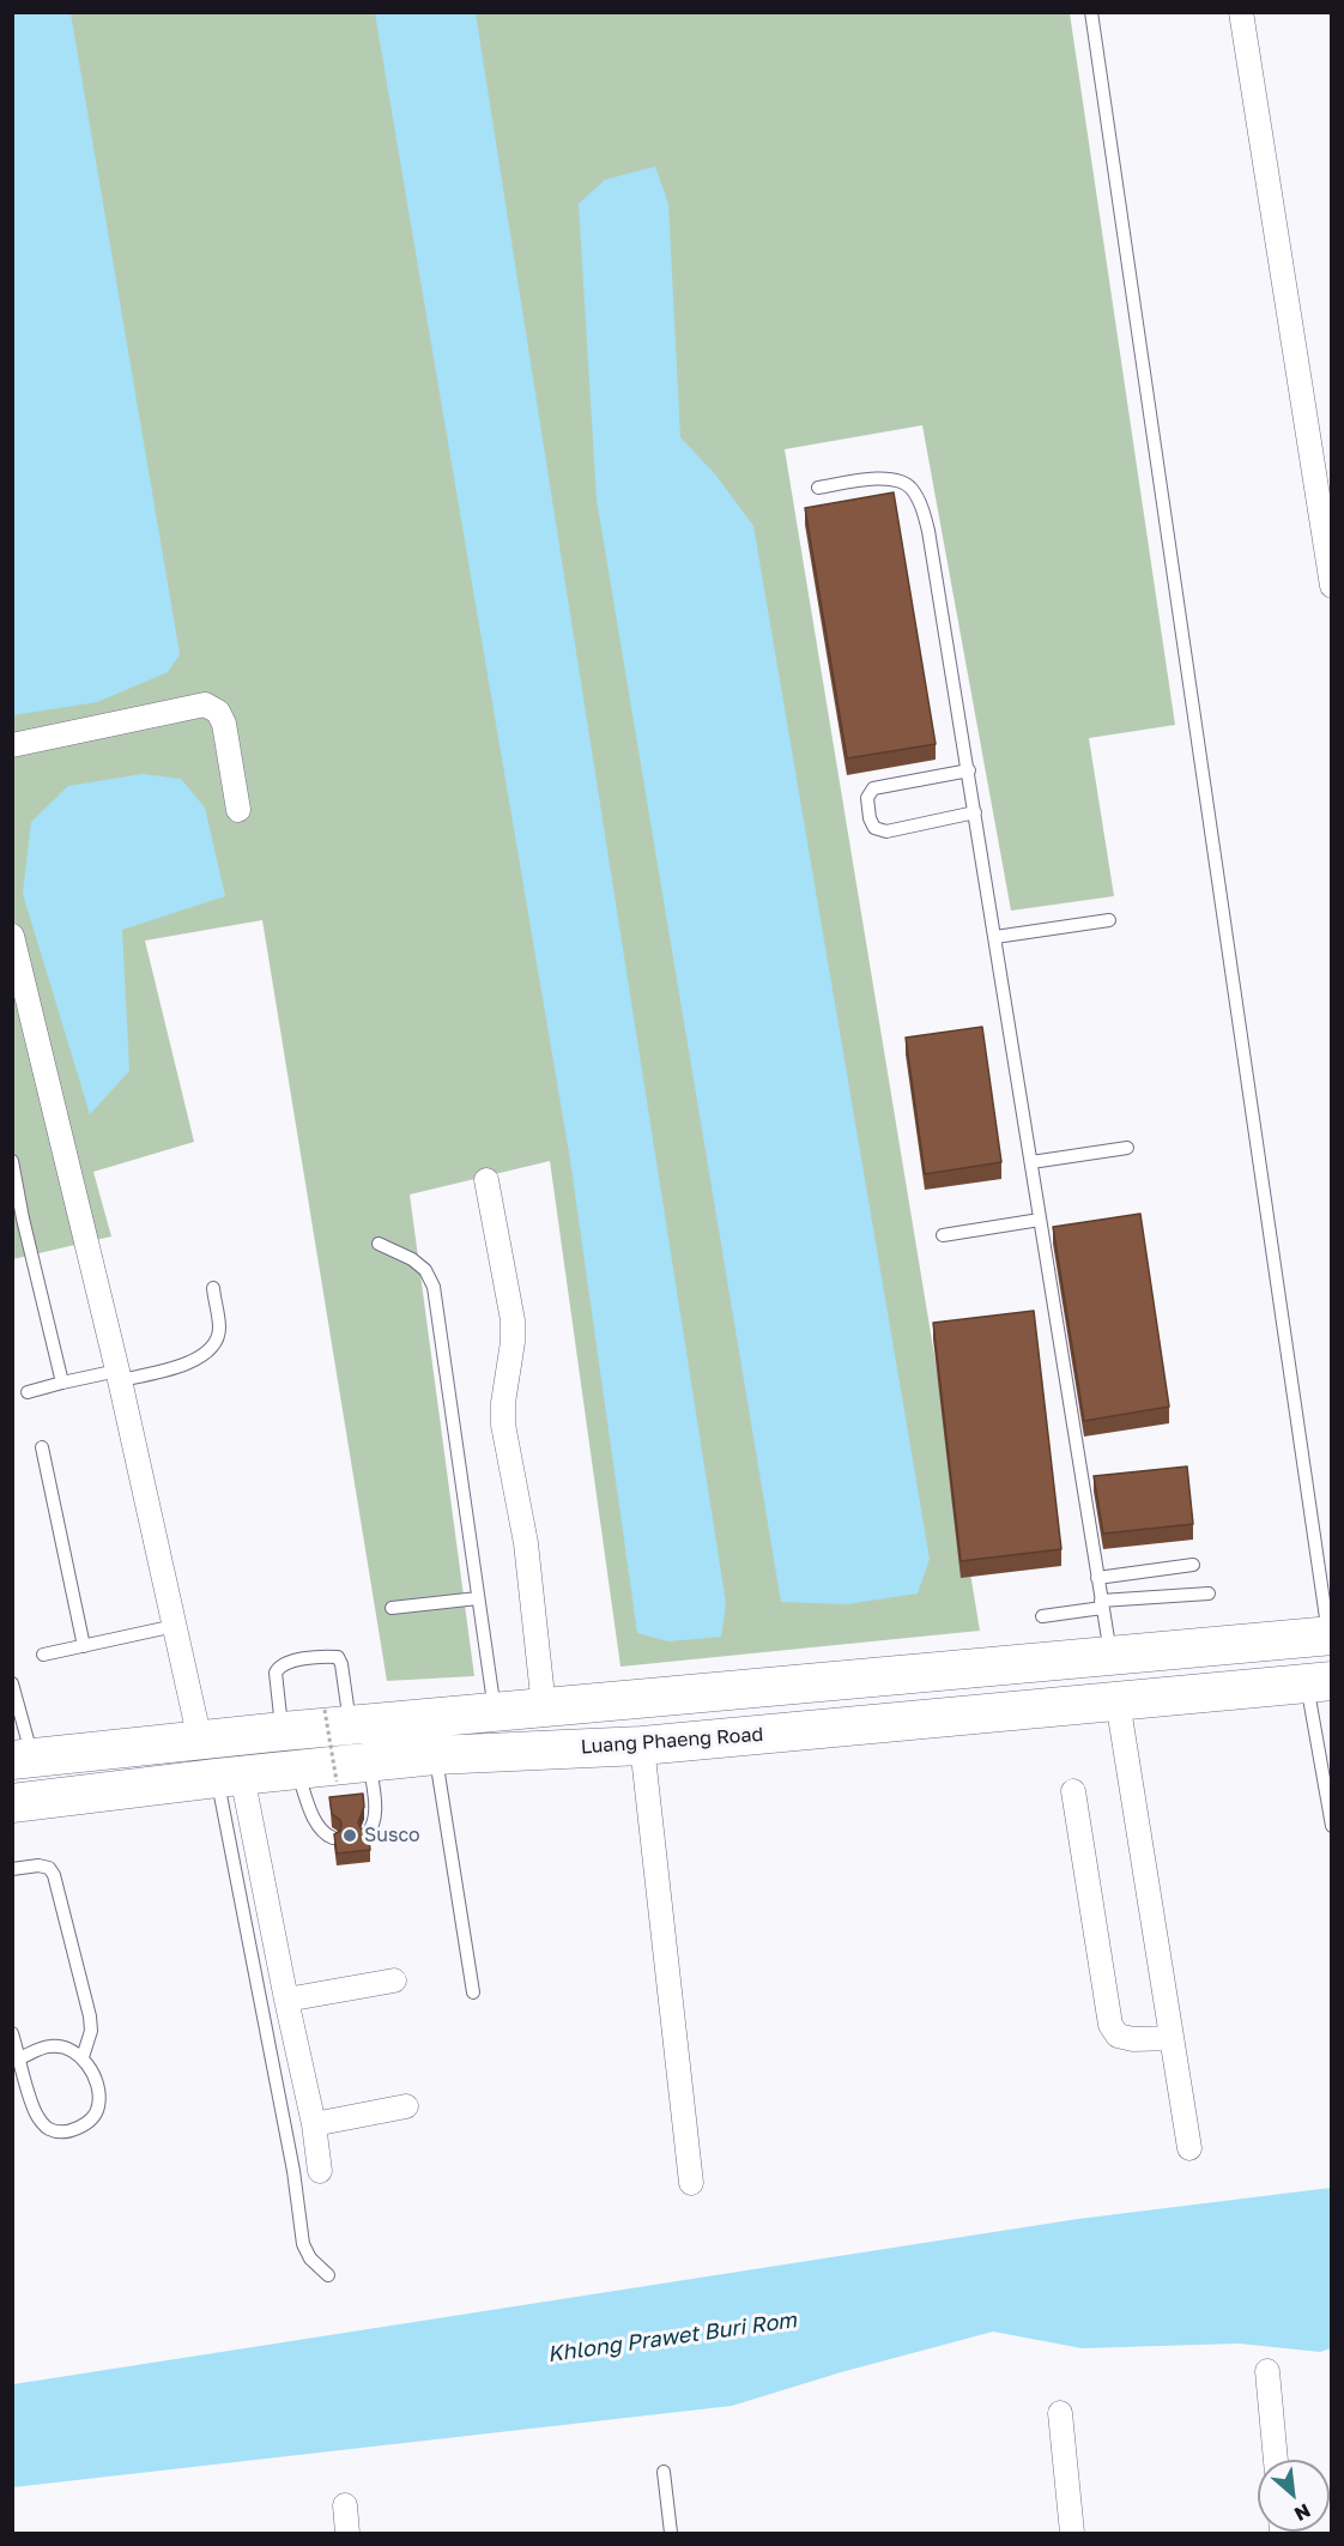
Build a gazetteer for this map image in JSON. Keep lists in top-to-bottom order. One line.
{"streets":{"main road":["Luang Phaeng Road"]},"water":["Khlong Prawet Buri Rom"],"places":["Susco"],"north":"bottom right"}
